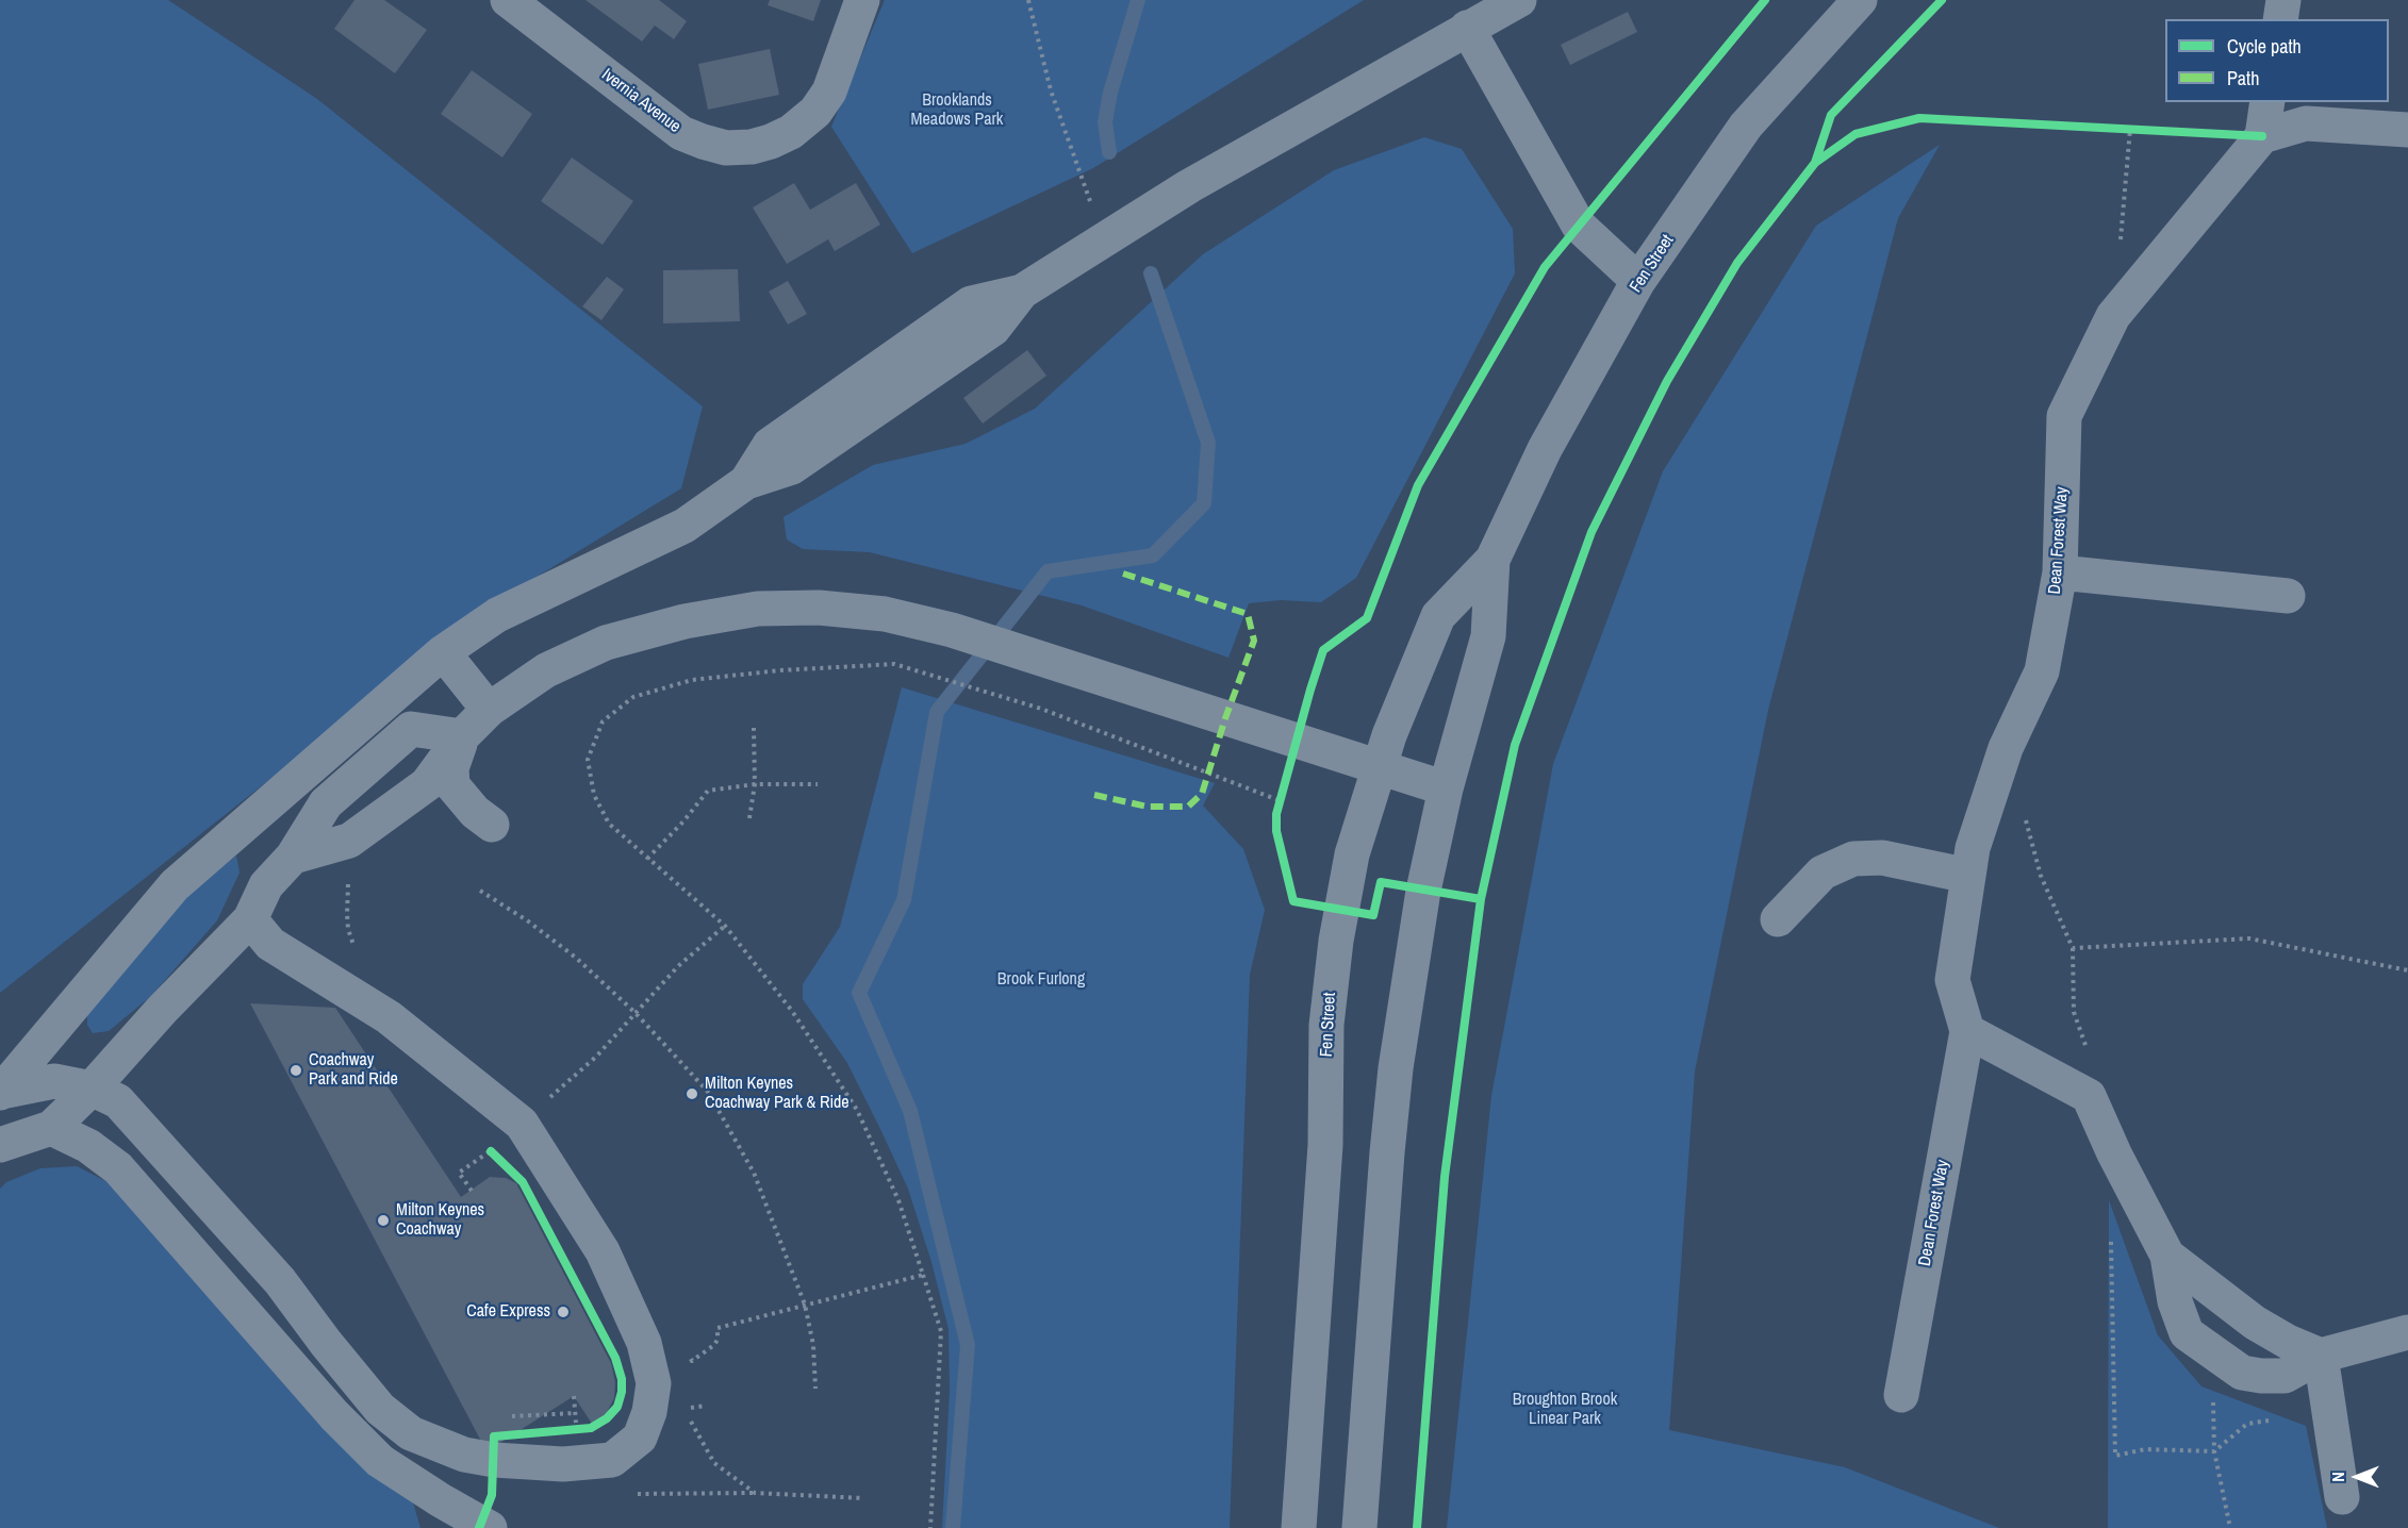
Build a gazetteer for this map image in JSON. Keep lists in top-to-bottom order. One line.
{"streets":{"street":["Ivernia Avenue","Fen Street","Dean Forest Way"]},"parks":["Brooklands Meadows Park","Brook Furlong","Broughton Brook Linear Park"],"places":["Coachway Park and Ride","Milton Keynes Coachway Park & Ride","Milton Keynes Coachway","Cafe Express"],"legend":["Cycle path","Path"],"north":"left"}
